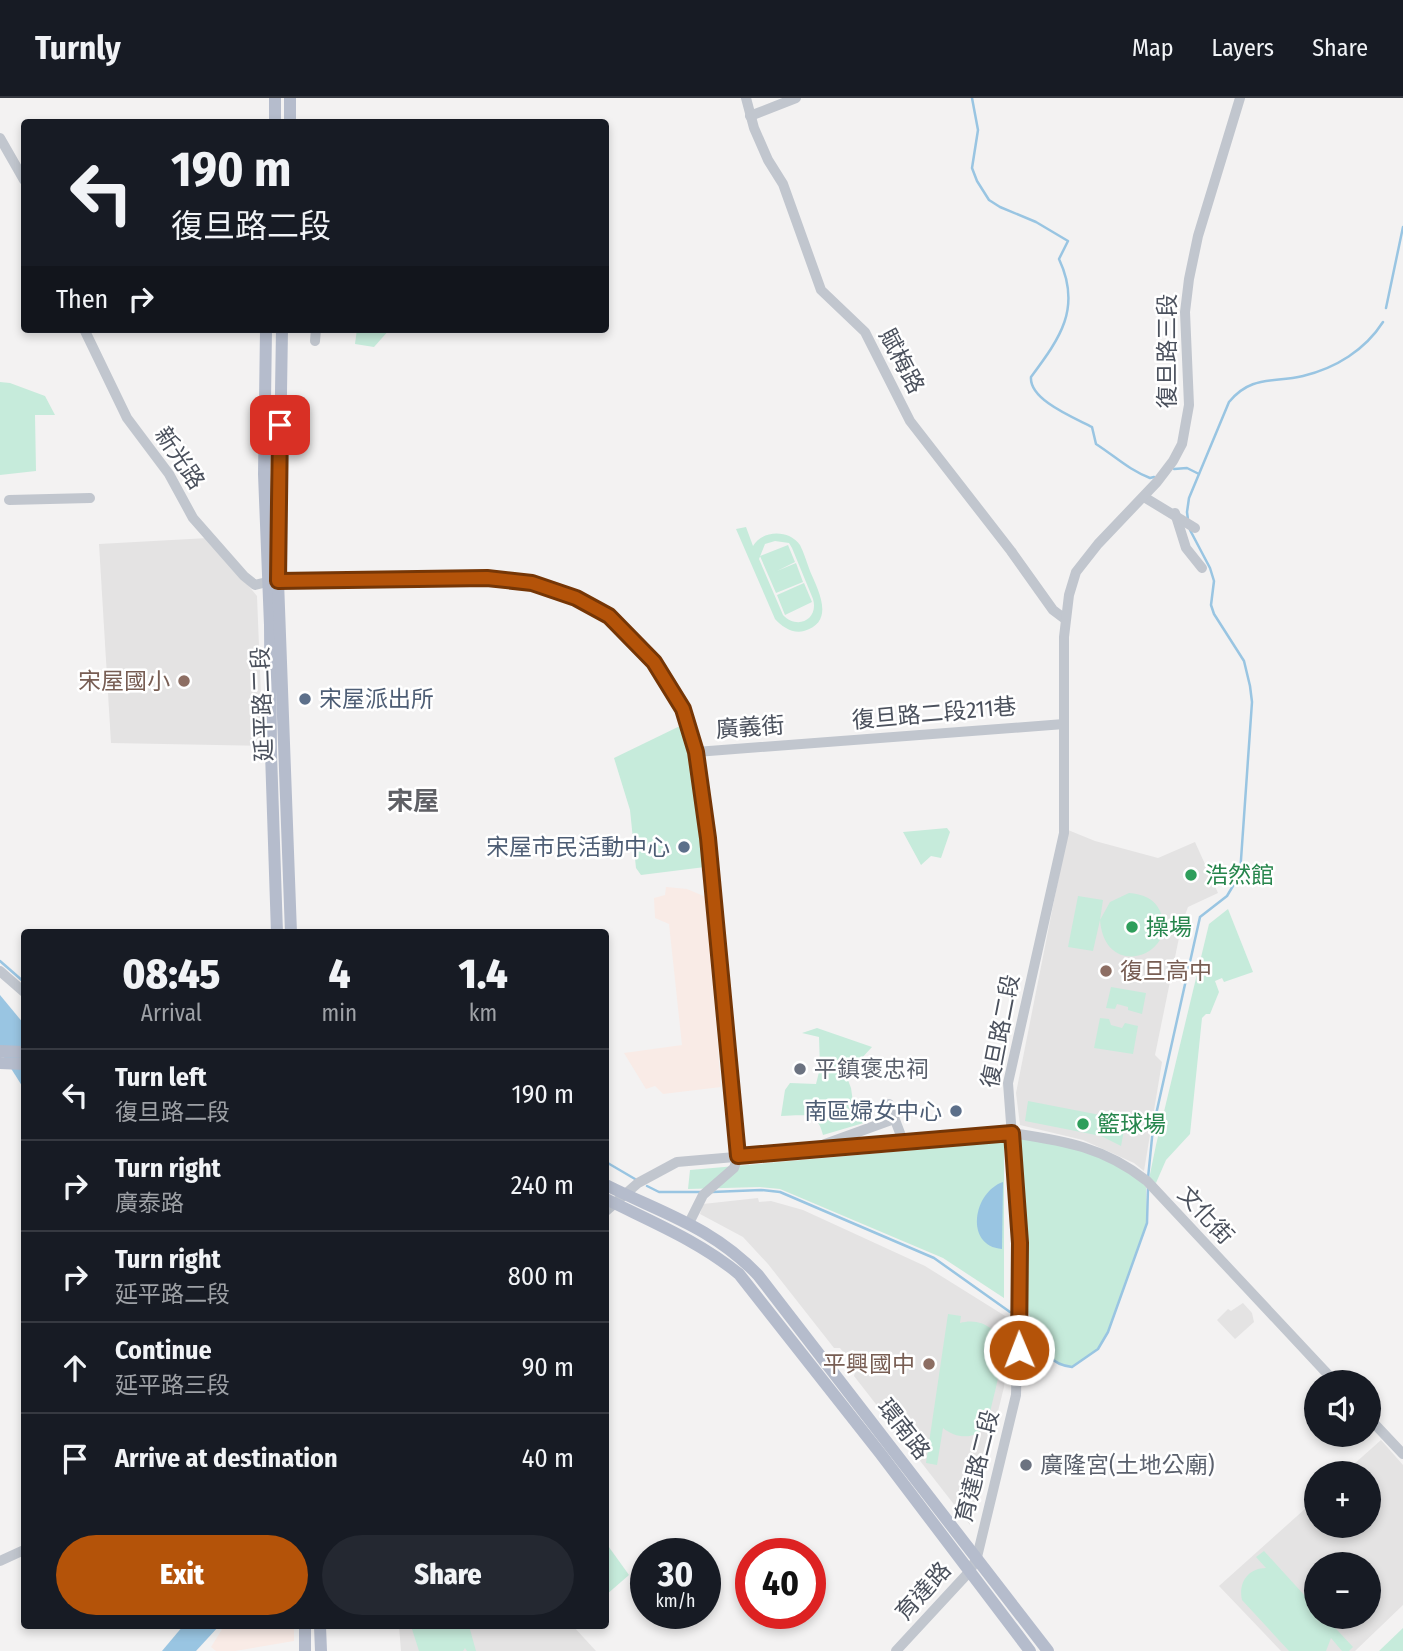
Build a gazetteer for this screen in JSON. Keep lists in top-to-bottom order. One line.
{"streets":{"main road":["延平路二段","環南路"],"street":["復旦路三段","賦梅路","新光路","復旦路二段211巷","廣義街","復旦路二段","文化街","育達路二段","育達路"]},"crossings":[["復旦路三段","復旦路二段"],["賦梅路","復旦路二段"],["新光路","延平路二段"],["復旦路二段211巷","廣義街"],["復旦路二段211巷","復旦路二段"],["復旦路二段","文化街"],["復旦路二段","育達路二段"],["文化街","育達路二段"],["環南路","育達路二段"],["環南路","育達路"],["育達路二段","育達路"]],"districts":["宋屋"],"places":["宋屋國小","宋屋派出所","宋屋市民活動中心","浩然館","操場","復旦高中","平鎮褒忠祠","南區婦女中心","籃球場","平興國中","廣隆宮(土地公廟)"],"page":{"header":"Turnly","nav":["Map","Layers","Share"],"turn":["190 m","復旦路二段"],"then":"Then","eta":["08:45","Arrival","4","min","1.4","km"],"list":[{"name":"Turn left","note":"復旦路二段","value":"190 m"},{"name":"Turn right","note":"廣泰路","value":"240 m"},{"name":"Turn right","note":"延平路二段","value":"800 m"},{"name":"Continue","note":"延平路三段","value":"90 m"},{"name":"Arrive at destination","value":"40 m"}],"map_buttons":["+","−"],"buttons":["Exit","Share"],"speed":"30 km/h","limit":"40"}}
